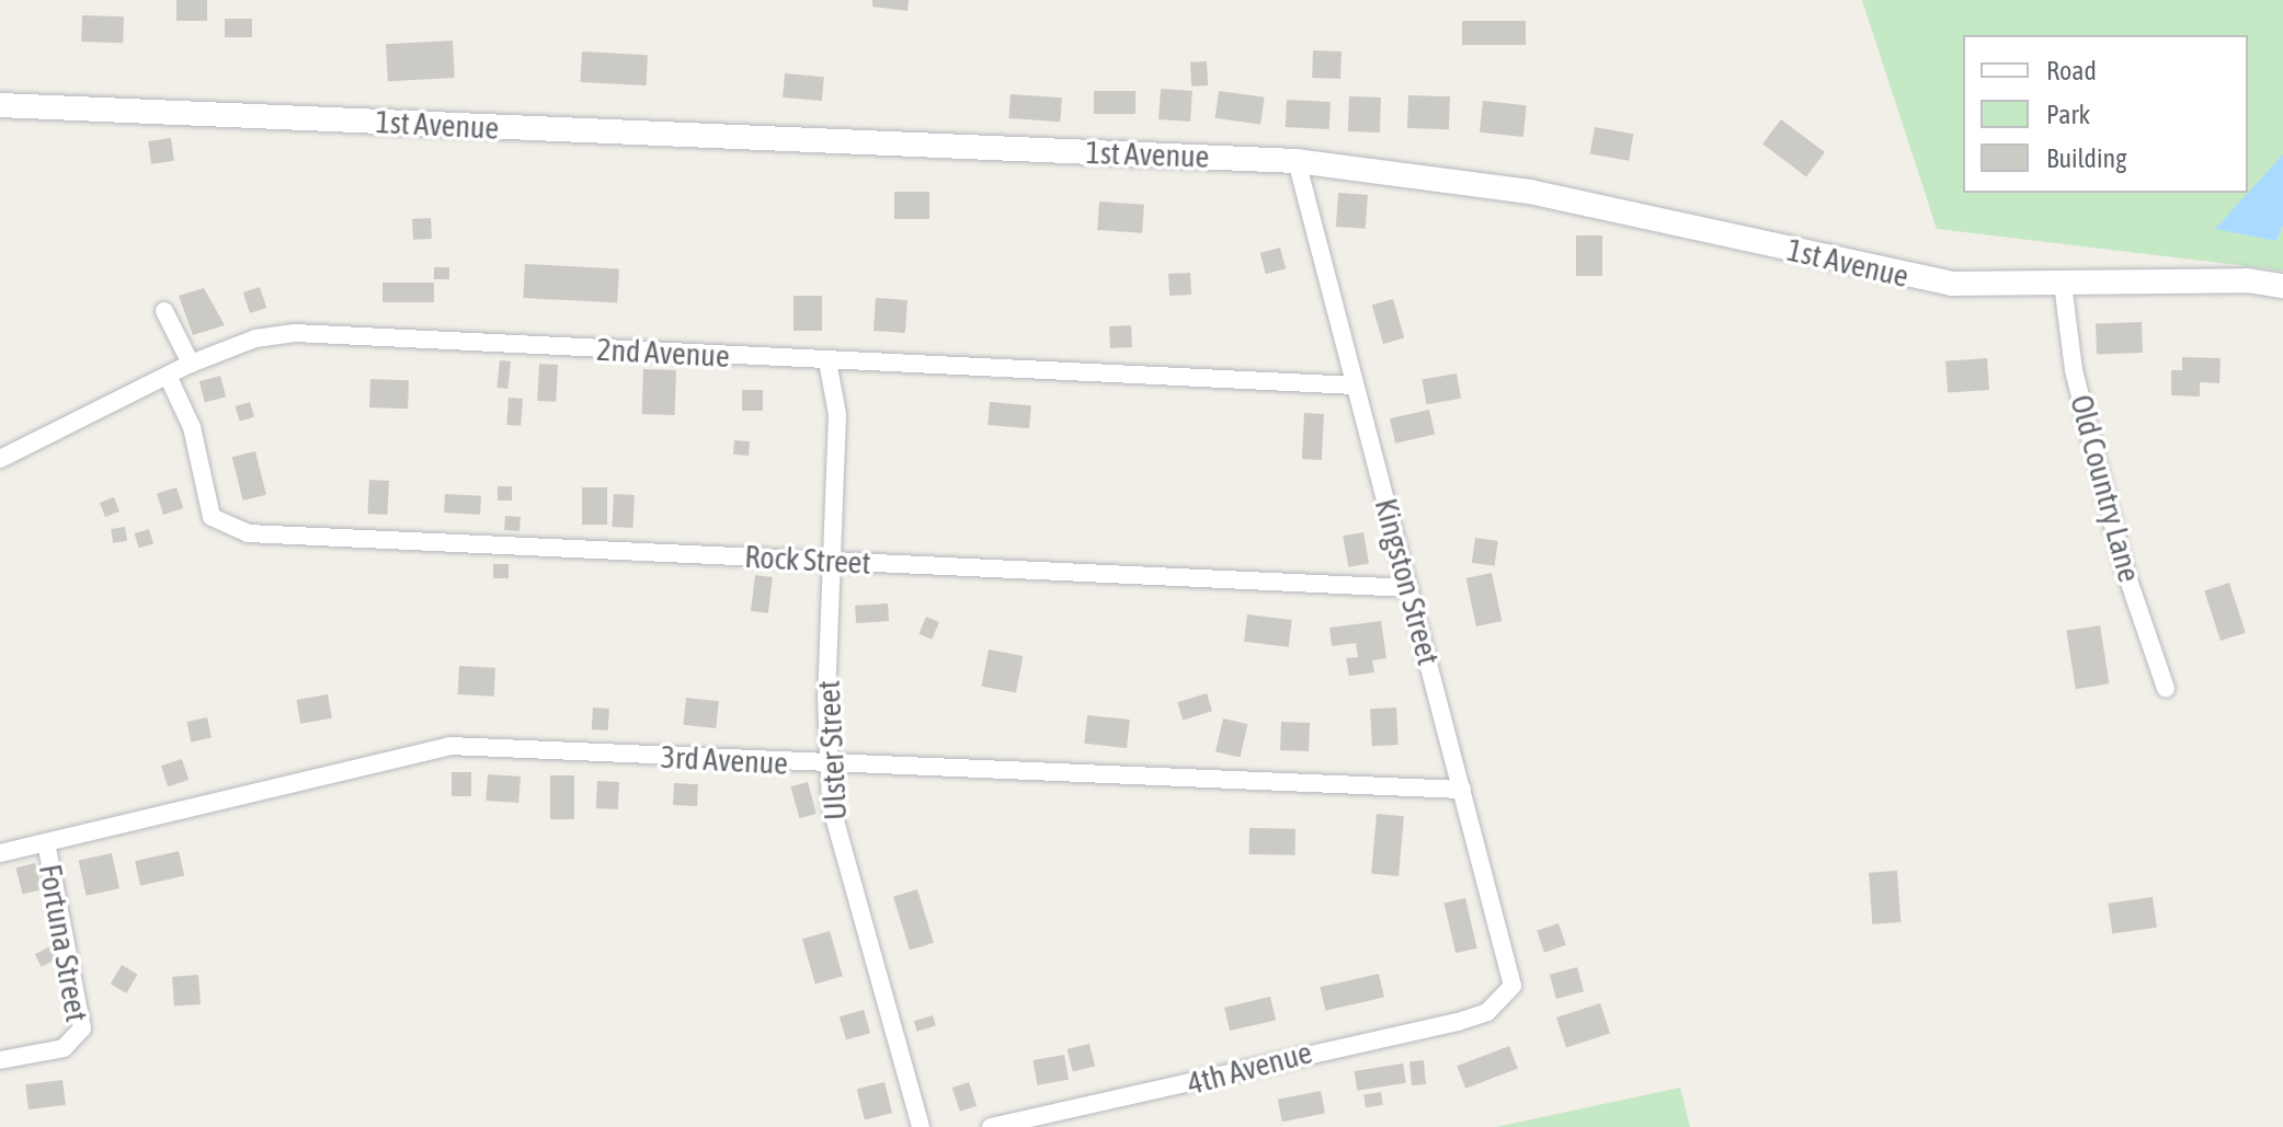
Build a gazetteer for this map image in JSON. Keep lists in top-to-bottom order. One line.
{"streets":{"street":["1st Avenue","2nd Avenue","Old Country Lane","Rock Street","Kingston Street","Ulster Street","3rd Avenue","Fortuna Street","4th Avenue"]},"crossings":[["1st Avenue","Old Country Lane"],["1st Avenue","Kingston Street"],["2nd Avenue","Rock Street"],["2nd Avenue","Kingston Street"],["2nd Avenue","Ulster Street"],["Rock Street","Kingston Street"],["Rock Street","Ulster Street"],["Kingston Street","3rd Avenue"],["Kingston Street","4th Avenue"],["Ulster Street","3rd Avenue"],["3rd Avenue","Fortuna Street"]],"legend":["Road","Park","Building"]}
